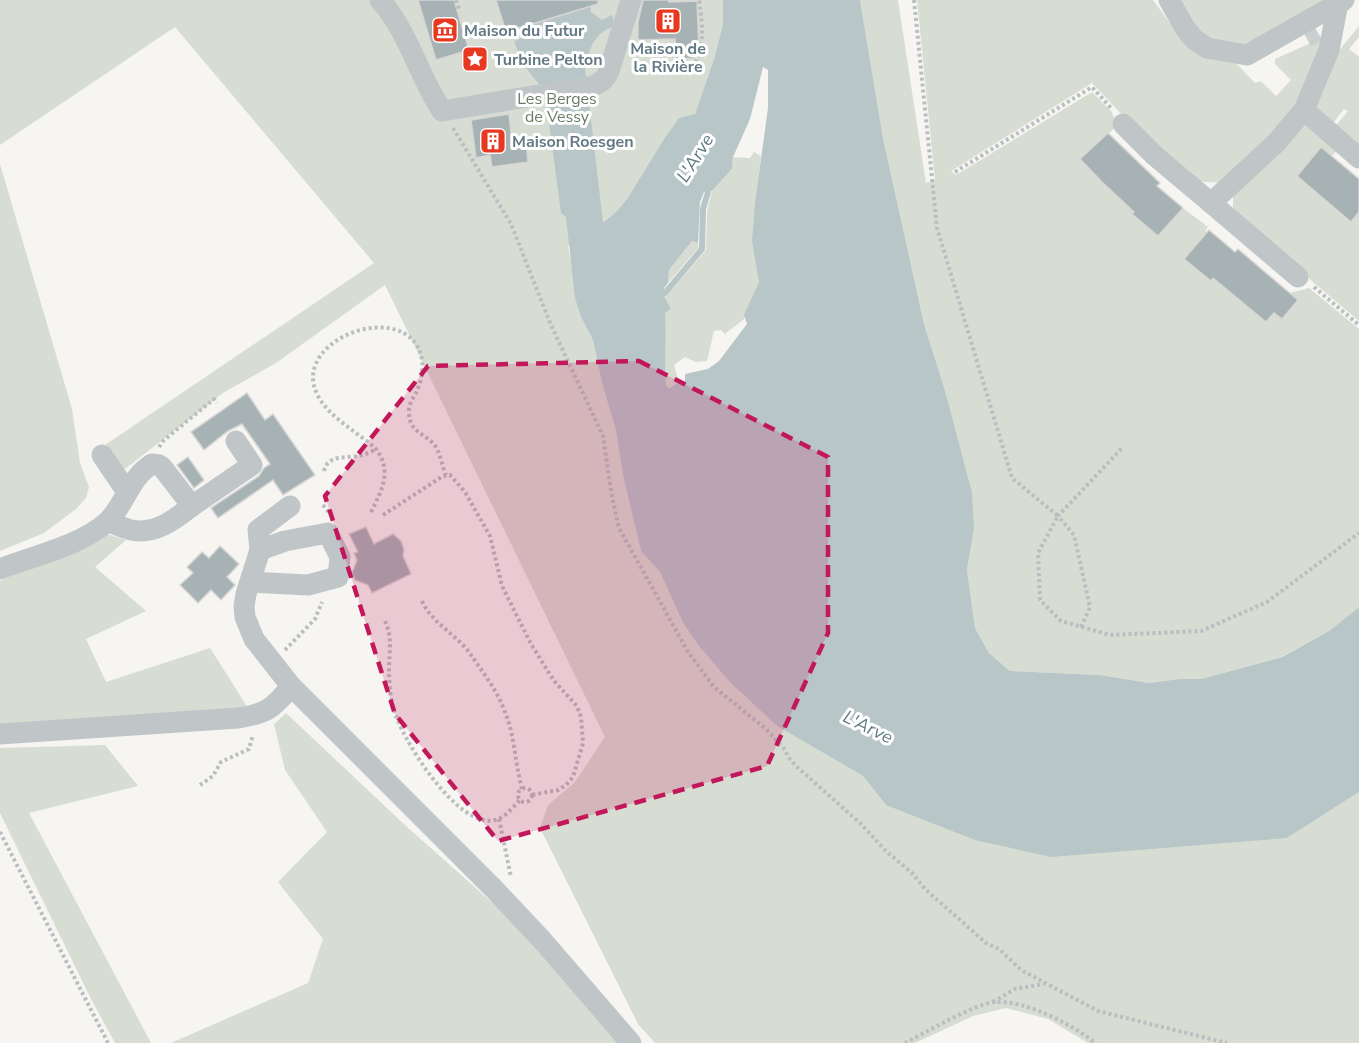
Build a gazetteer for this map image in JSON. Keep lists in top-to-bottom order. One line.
{"water":["L'Arve"],"parks":["Les Berges de Vessy"],"places":{"building":["Maison de la Rivière","Maison Roesgen"],"museum":["Maison du Futur"],"place":["Turbine Pelton"]}}
